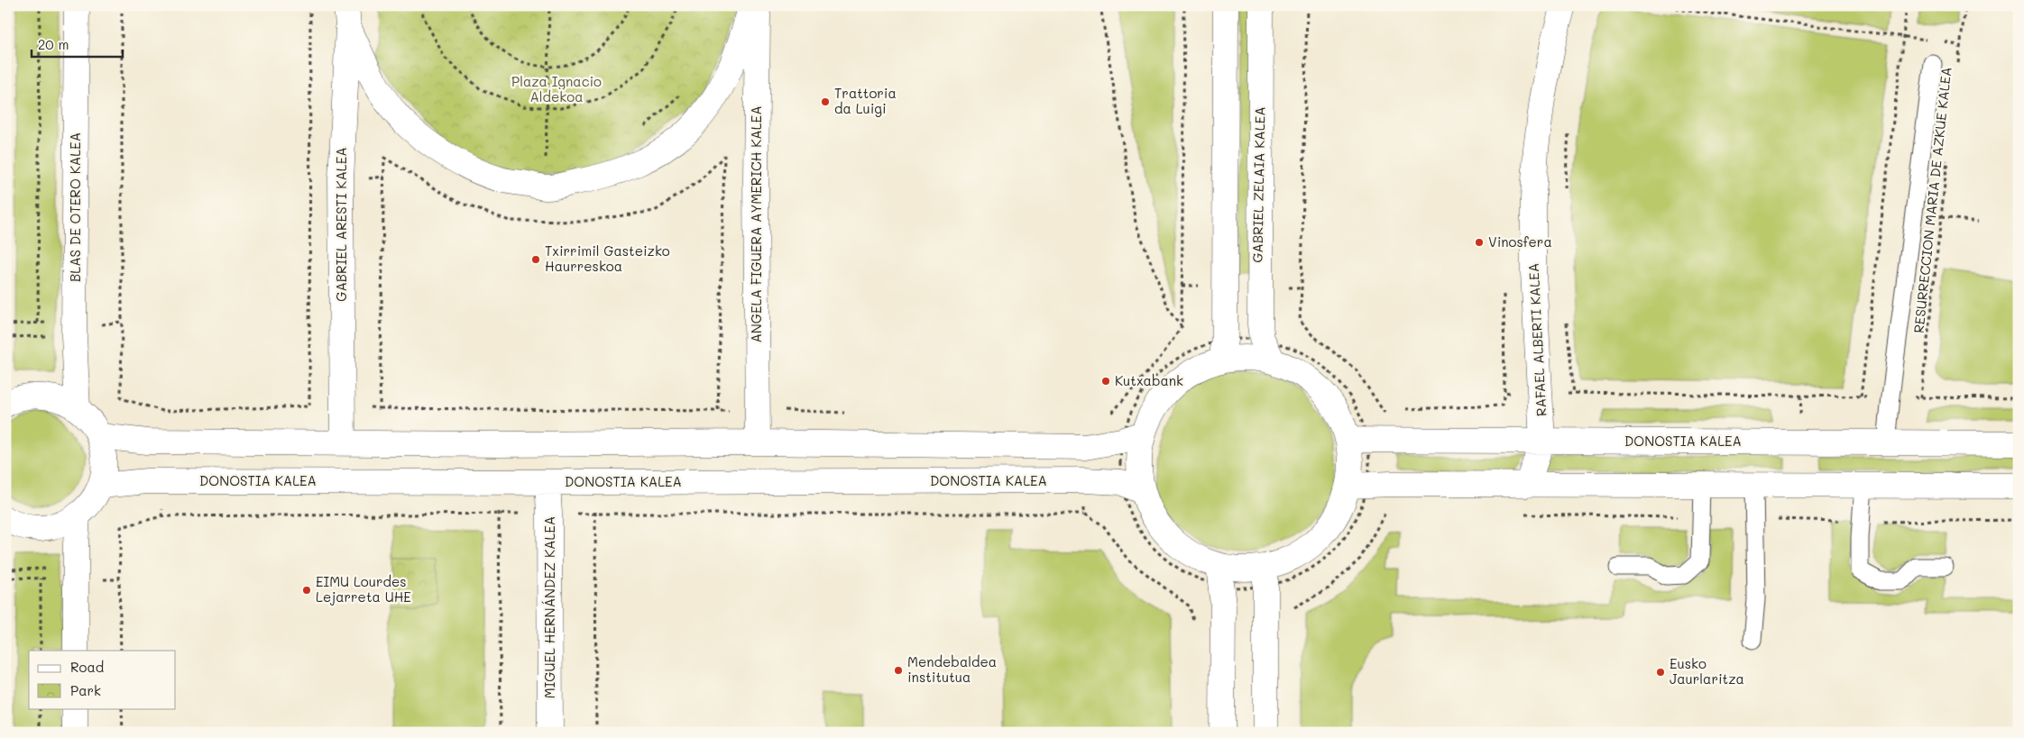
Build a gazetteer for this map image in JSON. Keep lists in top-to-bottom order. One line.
{"streets":{"street":["GABRIEL ZELAIA KALEA","BLAS DE OTERO KALEA","GABRIEL ARESTI KALEA","ANGELA FIGUERA AYMERICH KALEA","RAFAEL ALBERTI KALEA","DONOSTIA KALEA","MIGUEL HERNÁNDEZ KALEA"],"path":["RESURRECCION MARIA DE AZKUE KALEA"]},"crossings":[["RAFAEL ALBERTI KALEA","DONOSTIA KALEA"],["DONOSTIA KALEA","MIGUEL HERNÁNDEZ KALEA"]],"parks":["Plaza Ignacio Aldekoa"],"places":["Trattoria da Luigi","Vinosfera","Txirrimil Gasteizko Haurreskoa","Kutxabank","EIMU Lourdes Lejarreta UHE","Mendebaldea institutua","Eusko Jaurlaritza"],"legend":["Road","Park"],"scale_bar":"20 m"}
